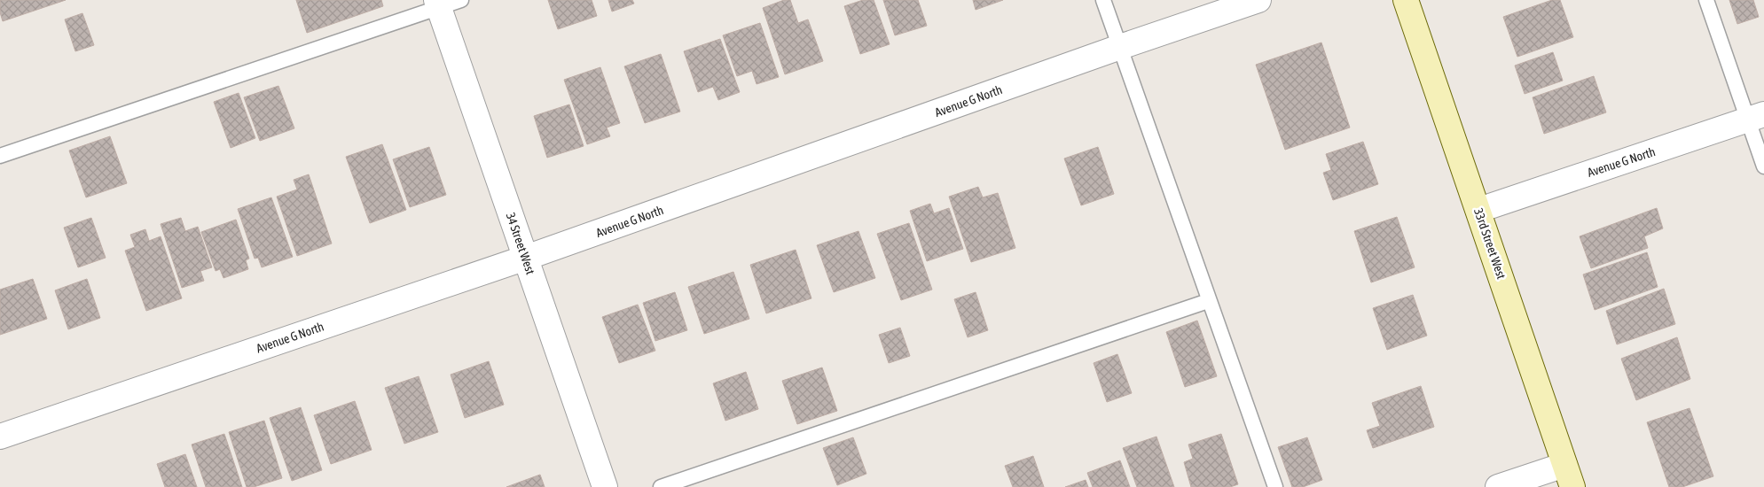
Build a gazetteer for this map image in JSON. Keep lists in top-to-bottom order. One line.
{"streets":{"main road":["33rd Street West"],"street":["Avenue G North","34 Street West"]},"crossings":[["Avenue G North","34 Street West"],["Avenue G North","33rd Street West"]]}
